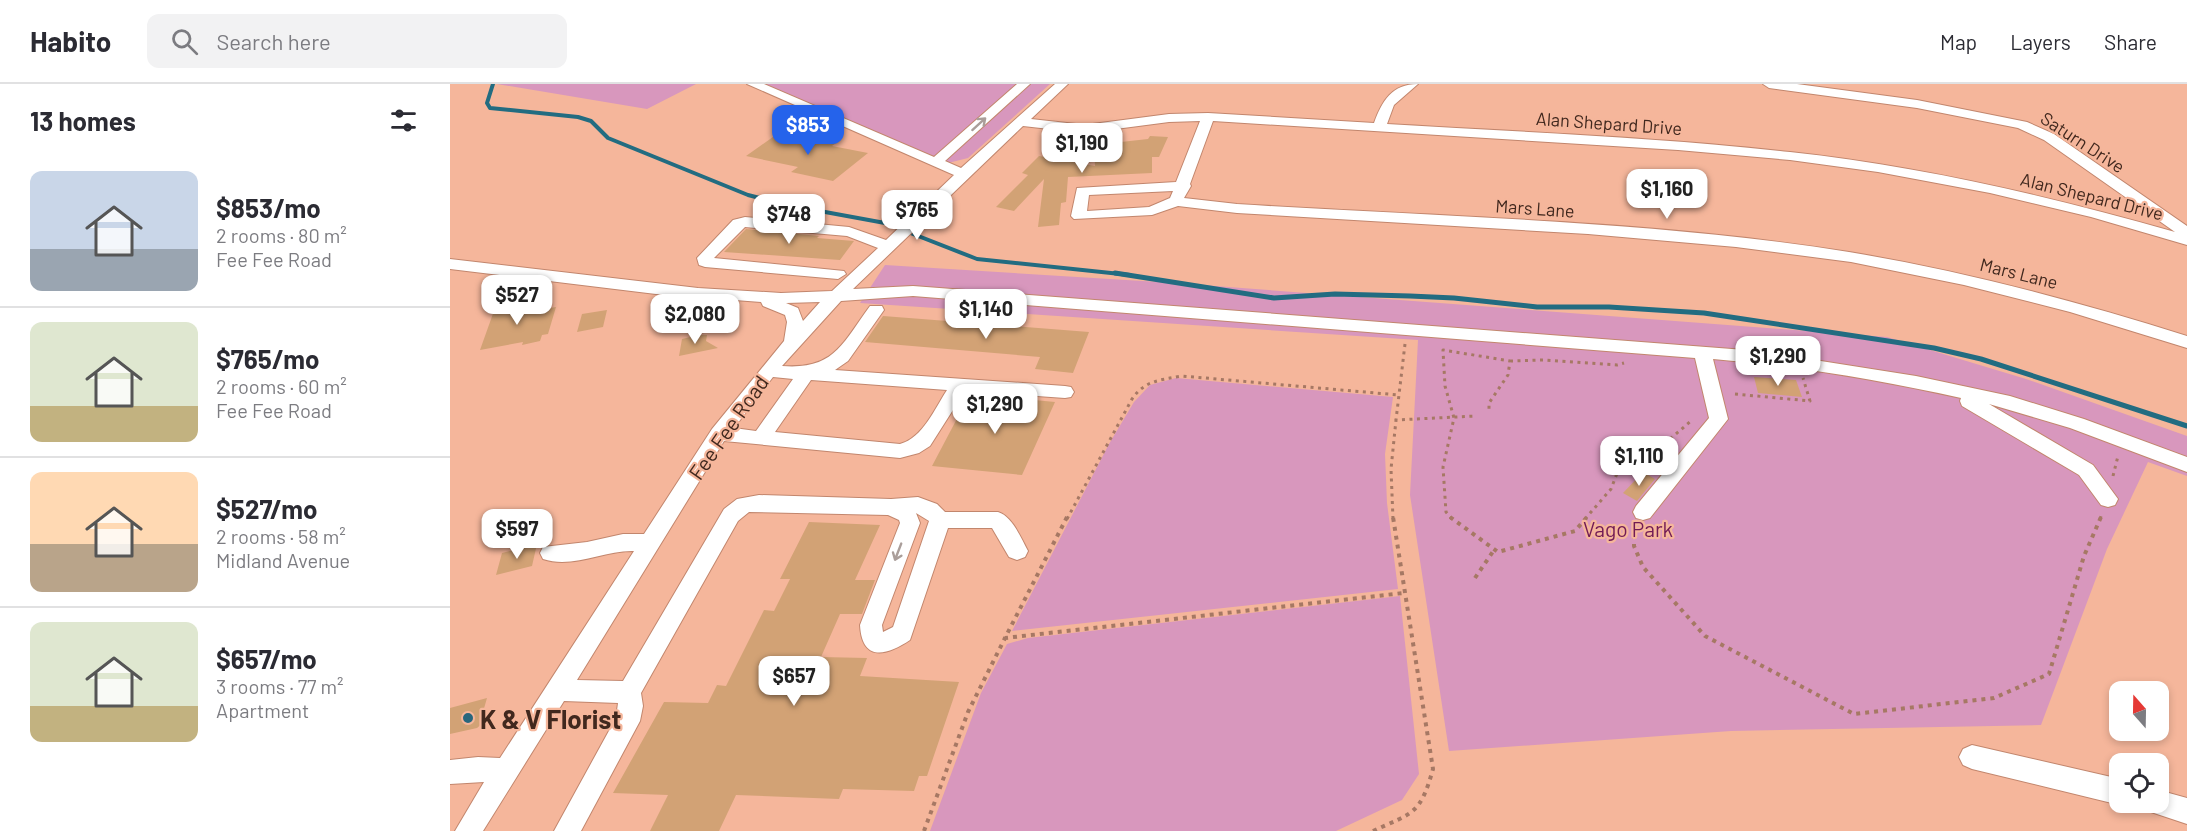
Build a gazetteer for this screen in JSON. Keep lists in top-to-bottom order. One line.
{"streets":{"street":["Alan Shepard Drive","Saturn Drive","Mars Lane","Fee Fee Road"]},"crossings":[["Alan Shepard Drive","Fee Fee Road"]],"parks":["Vago Park"],"places":["K & V Florist"],"north":"top","page":{"header":"Habito","search":"Search here","nav":["Map","Layers","Share"],"heading":"13 homes","price":["$853","$1,190","$1,160","$765","$748","$527","$1,140","$2,080","$1,290","$1,290","$1,110","$597","$657"],"list":[{"name":"$853/mo","note":"2 rooms · 80 m² · Fee Fee Road"},{"name":"$765/mo","note":"2 rooms · 60 m² · Fee Fee Road"},{"name":"$527/mo","note":"2 rooms · 58 m² · Midland Avenue"},{"name":"$657/mo","note":"3 rooms · 77 m² · Apartment"}]}}
